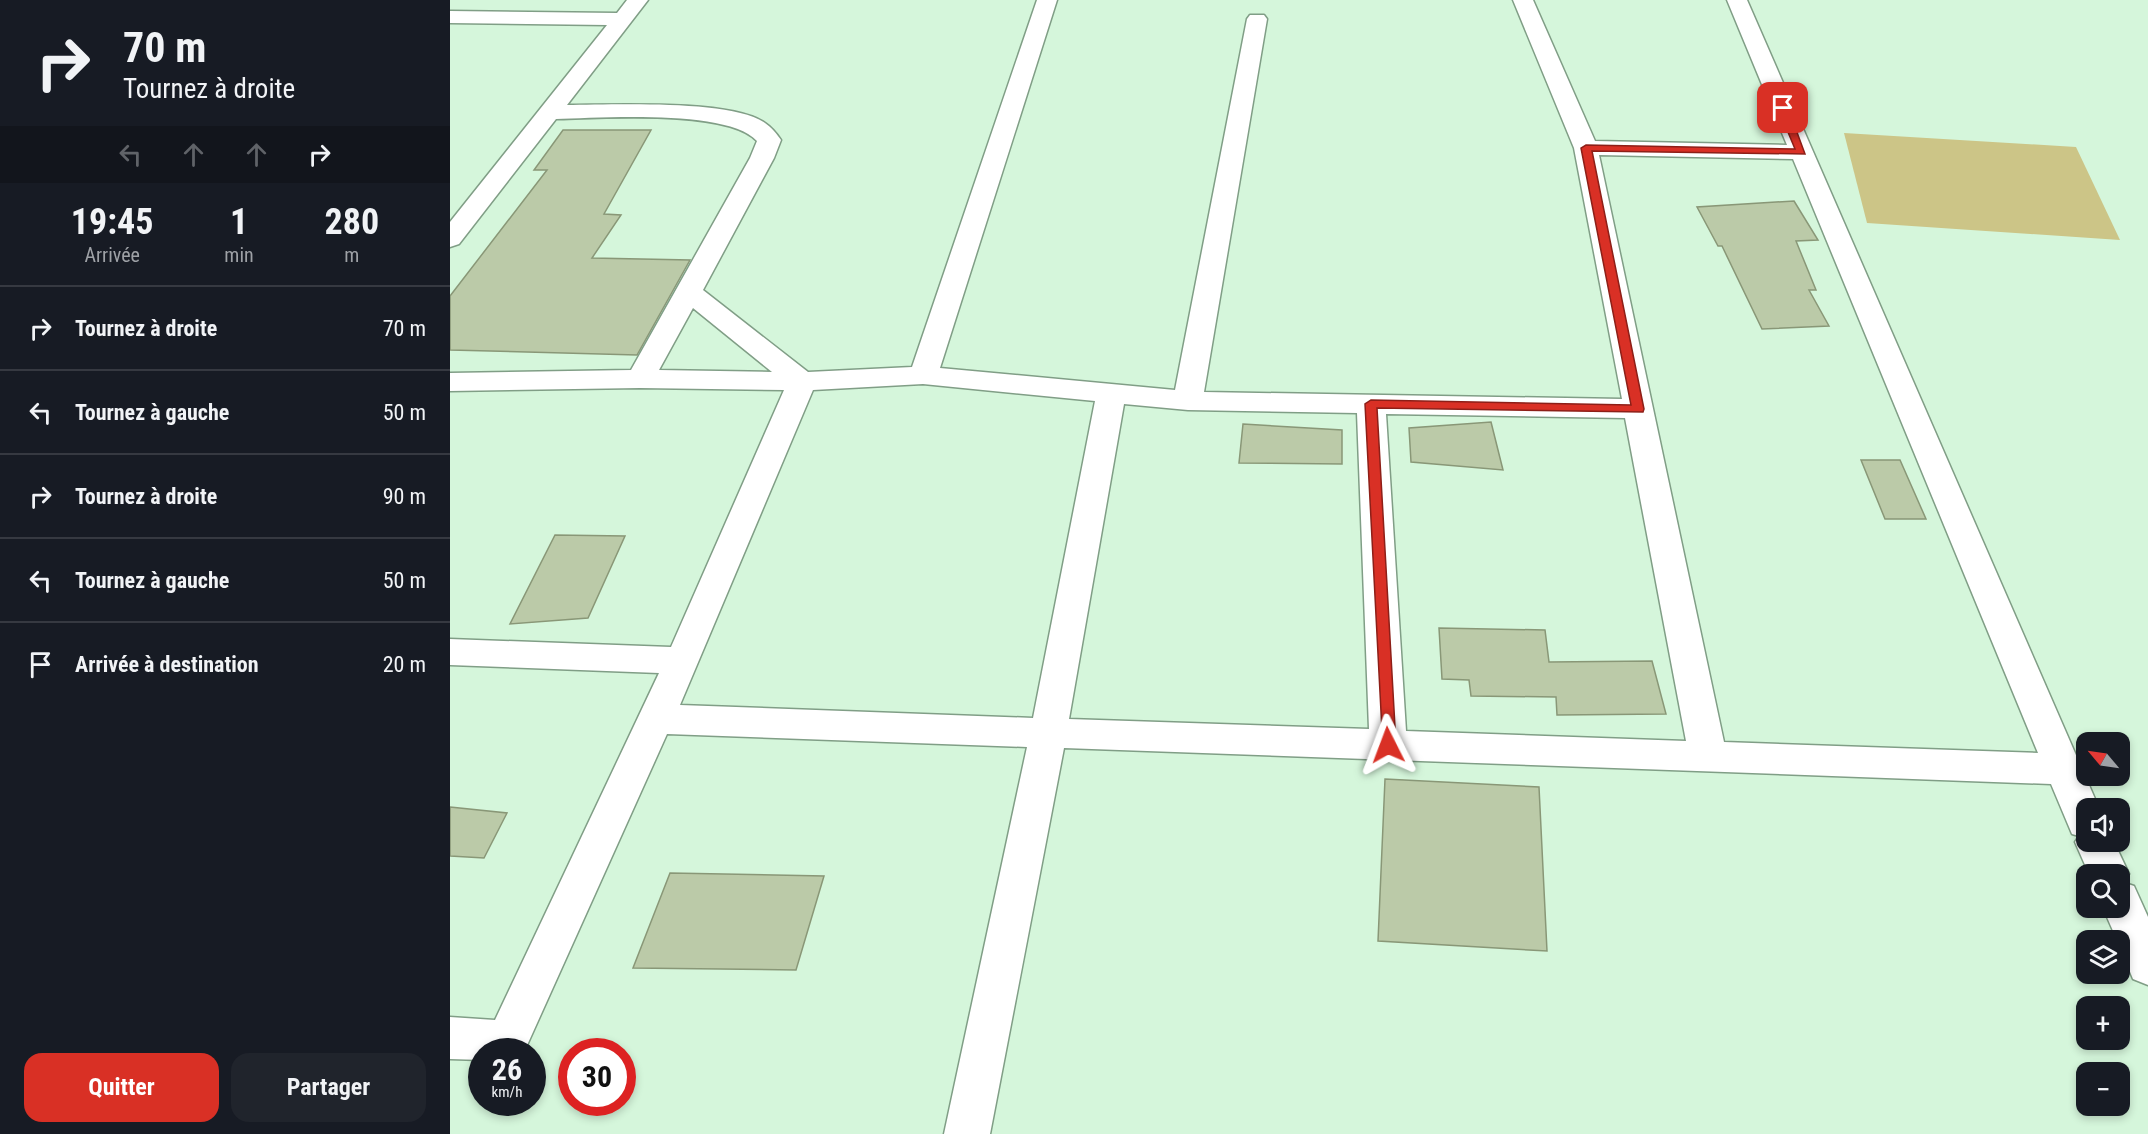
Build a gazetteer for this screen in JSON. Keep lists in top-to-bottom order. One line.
{"north":"top left","page":{"turn":["70 m","Tournez à droite"],"eta":["19:45","Arrivée","1","min","280","m"],"list":[{"name":"Tournez à droite","value":"70 m"},{"name":"Tournez à gauche","value":"50 m"},{"name":"Tournez à droite","value":"90 m"},{"name":"Tournez à gauche","value":"50 m"},{"name":"Arrivée à destination","value":"20 m"}],"map_buttons":["+","−"],"speed":"26 km/h","limit":"30","buttons":["Quitter","Partager"]}}
